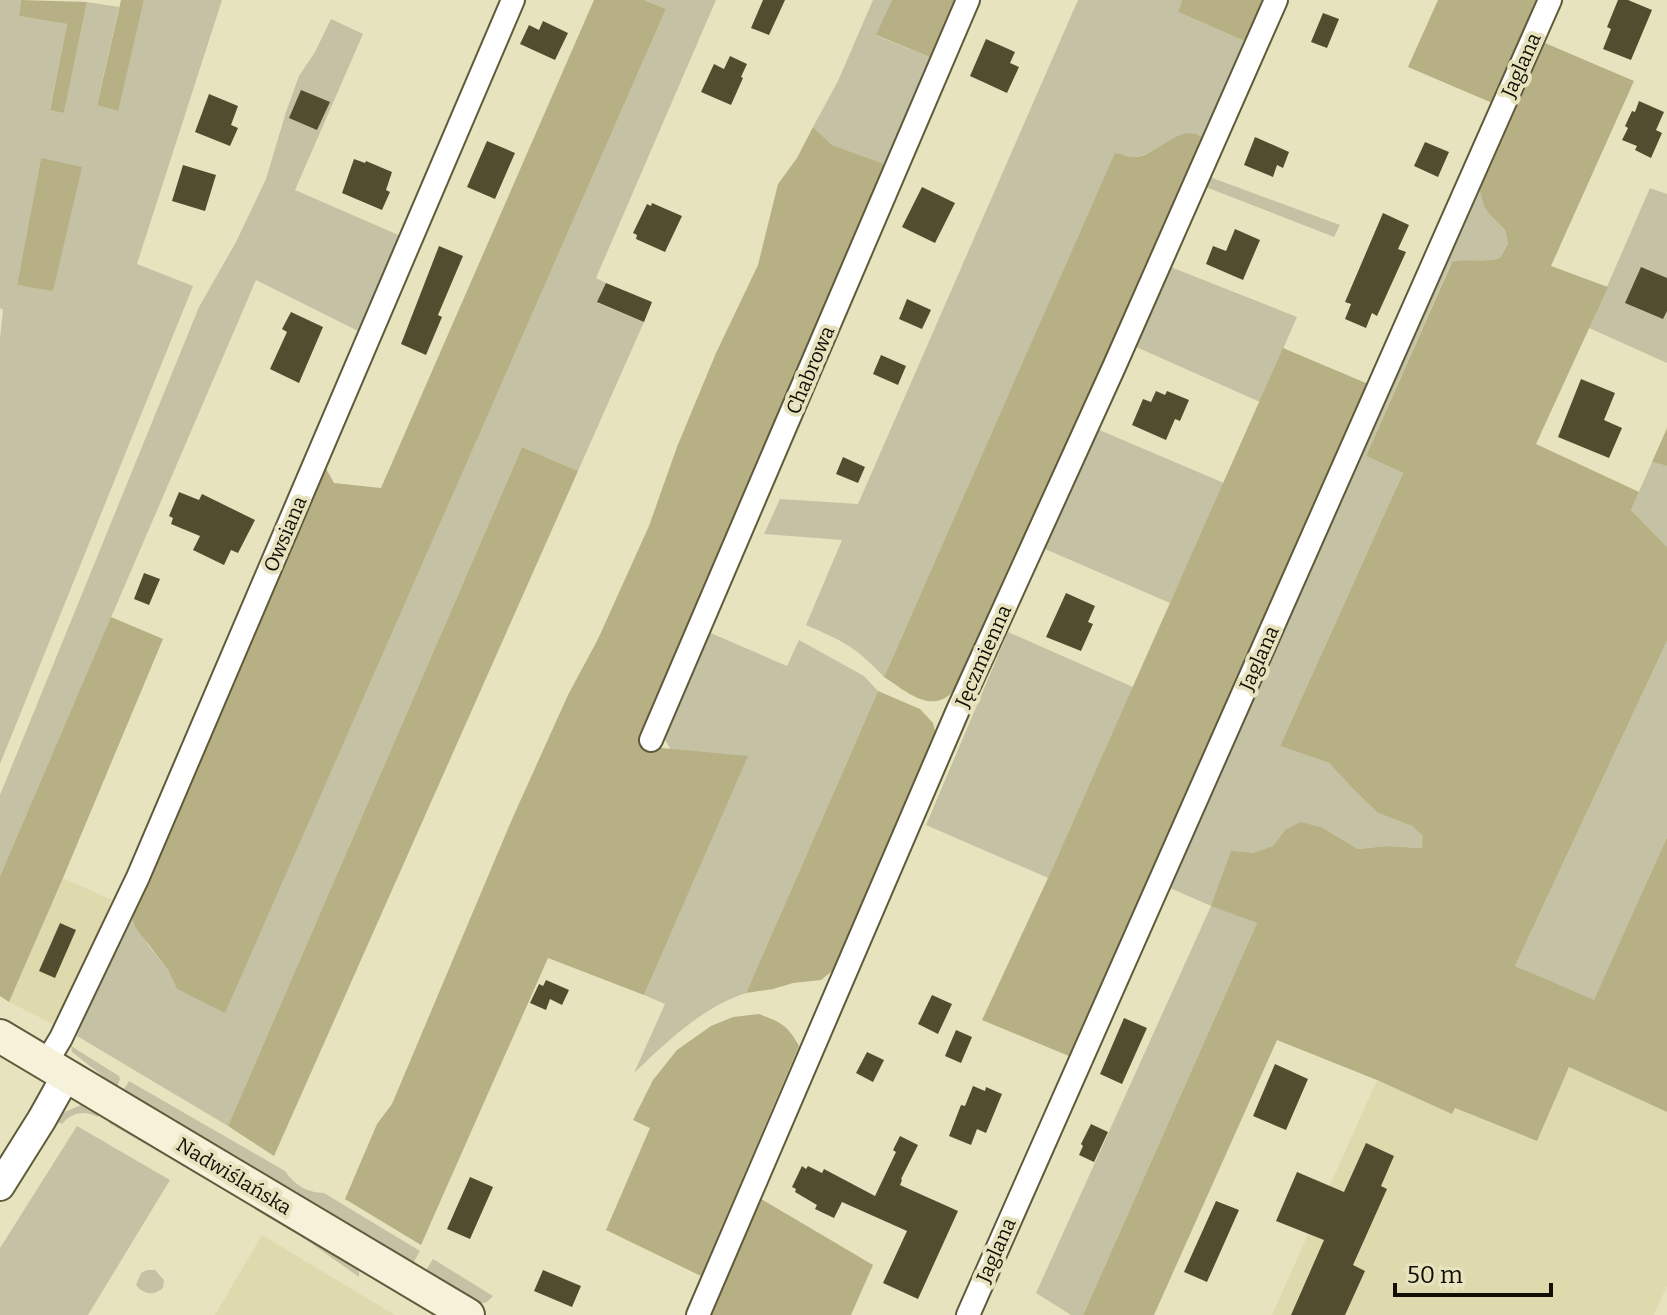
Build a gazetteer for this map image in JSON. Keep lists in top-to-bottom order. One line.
{"streets":{"main road":["Nadwiślańska"],"street":["Jaglana","Chabrowa","Owsiana","Jęczmienna"]},"crossings":[["Owsiana","Nadwiślańska"]],"scale_bar":"50 m"}
